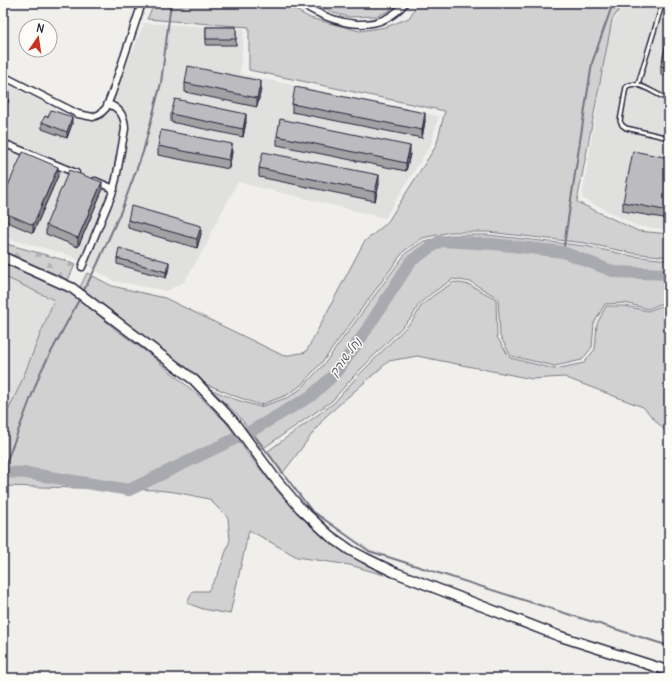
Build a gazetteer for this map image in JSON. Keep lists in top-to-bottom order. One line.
{"water":["נחל שורק"],"north":"top"}
